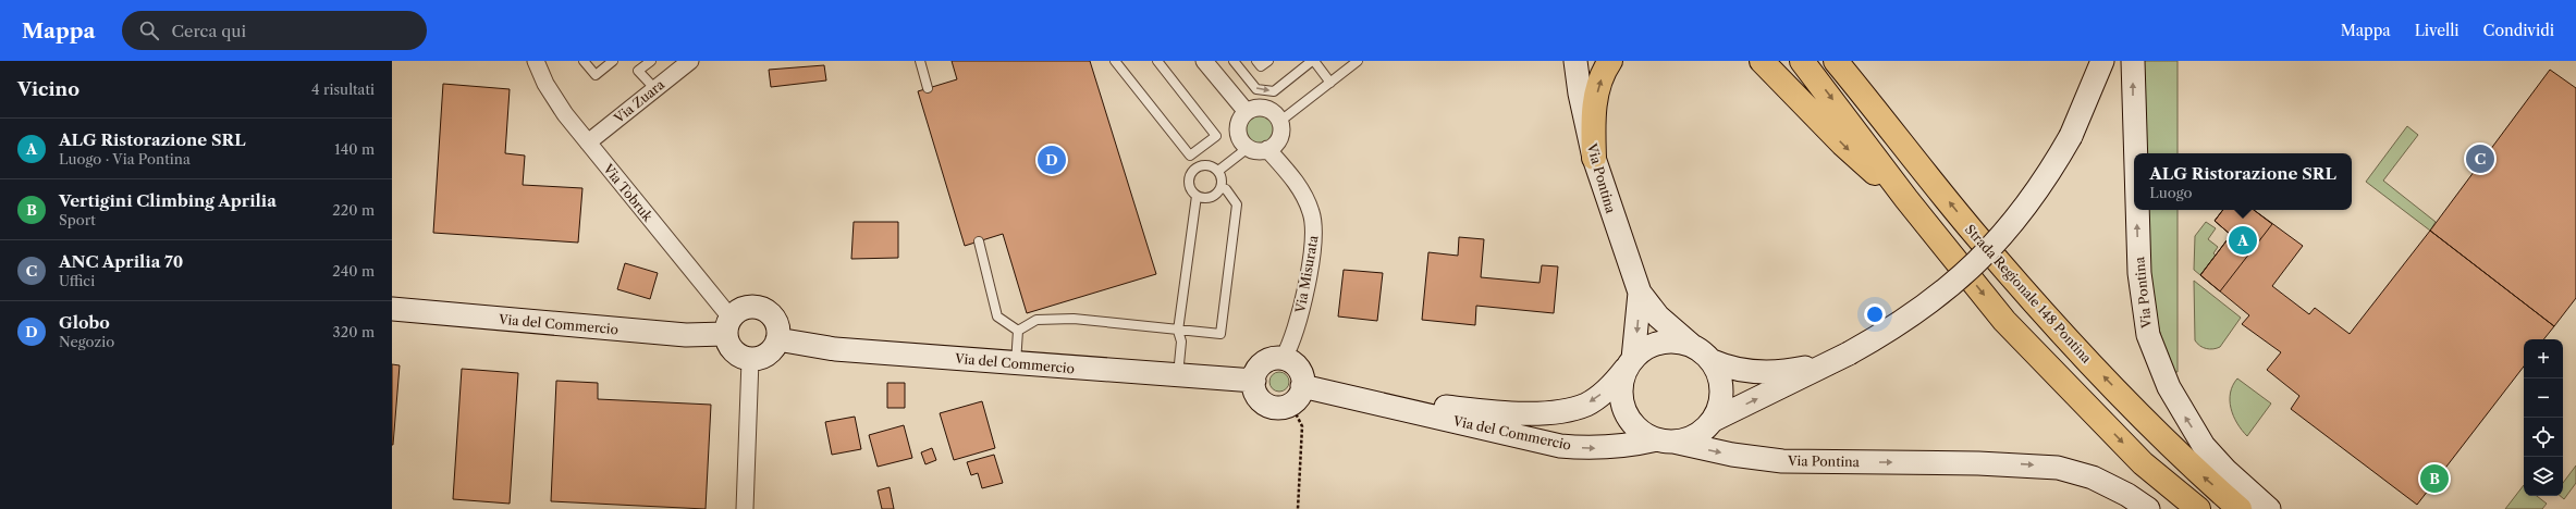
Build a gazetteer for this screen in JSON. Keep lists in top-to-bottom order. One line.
{"streets":{"highway":["Strada Regionale 148 Pontina"],"street":["Via Zuara","Via Pontina","Via Tobruk","Via Misurata","Via del Commercio"]},"crossings":[["Via Zuara","Via Tobruk"],["Via Pontina","Via del Commercio"],["Via Tobruk","Via del Commercio"],["Via Misurata","Via del Commercio"]],"page":{"header":"Mappa","search":"Cerca qui","nav":["Mappa","Livelli","Condividi"],"heading":["Vicino","4 risultati"],"list":[{"mark":"A","name":"ALG Ristorazione SRL","note":"Luogo · Via Pontina","value":"140 m"},{"mark":"B","name":"Vertigini Climbing Aprilia","note":"Sport","value":"220 m"},{"mark":"C","name":"ANC Aprilia 70","note":"Uffici","value":"240 m"},{"mark":"D","name":"Globo","note":"Negozio","value":"320 m"}],"pins":["C","D","A","B"],"popup":["ALG Ristorazione SRL","Luogo"],"map_buttons":["+","−"]}}
